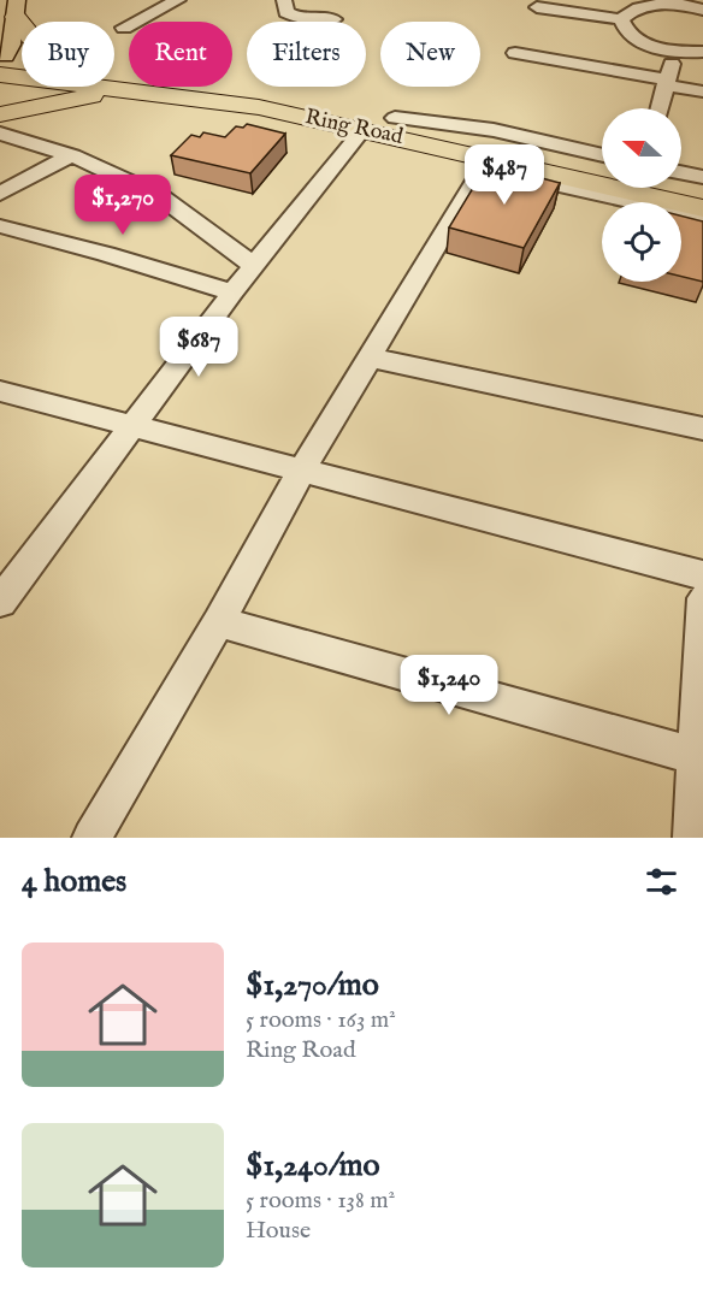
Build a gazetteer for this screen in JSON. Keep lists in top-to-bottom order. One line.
{"streets":{"highway":["Ring Road"]},"north":"left","page":{"chip":["Buy","Rent","Filters","New"],"price":["$487","$1,270","$687","$1,240"],"heading":"4 homes","list":[{"name":"$1,270/mo","note":"5 rooms · 163 m² · Ring Road"},{"name":"$1,240/mo","note":"5 rooms · 138 m² · House"}]}}
